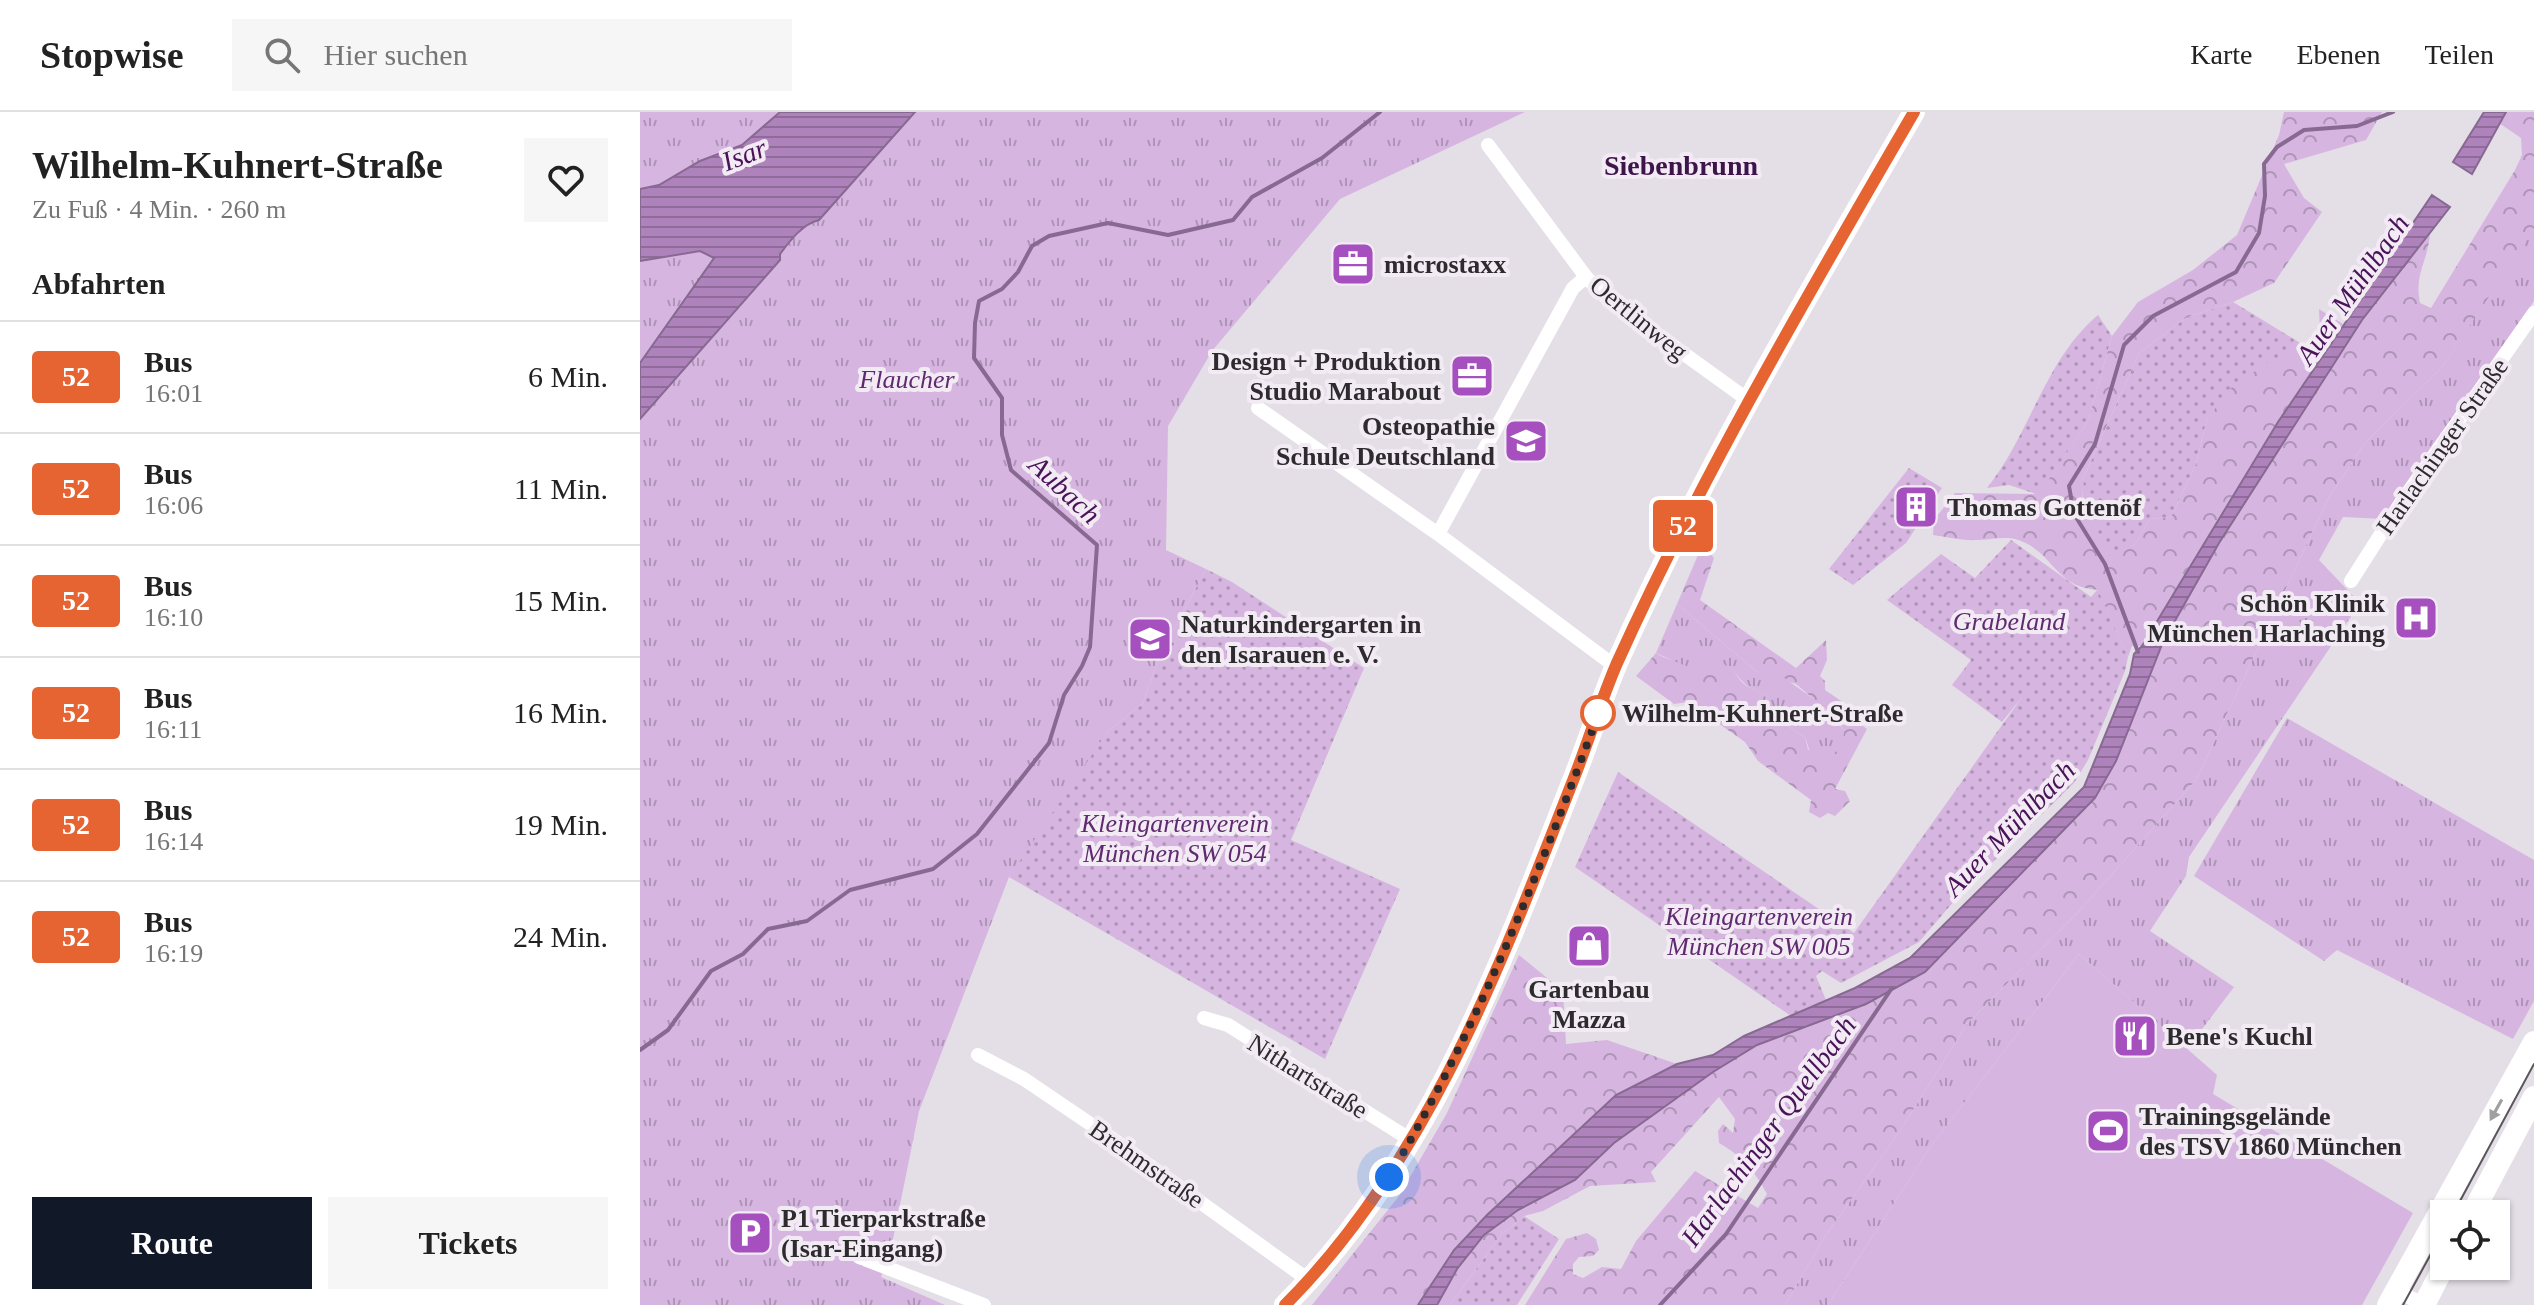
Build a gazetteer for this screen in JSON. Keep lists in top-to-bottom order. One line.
{"streets":{"street":["Oertlinweg","Harlachinger Straße","Nithartstraße","Brehmstraße"]},"districts":["Siebenbrunn"],"water":["Isar","Auer Mühlbach","Aubach","Harlachinger Quellbach"],"parks":["Flaucher","Grabeland","Kleingartenverein München SW 054","Kleingartenverein München SW 005"],"places":{"office":["microstaxx","Design + Produktion Studio Marabout"],"school or university":["Osteopathie Schule Deutschland","Naturkindergarten in den Isarauen e. V."],"building":["Thomas Gottenöf"],"hospital":["Schön Klinik München Harlaching"],"other":["Wilhelm-Kuhnert-Straße"],"shop":["Gartenbau Mazza"],"restaurant":["Bene's Kuchl"],"sports":["Trainingsgelände des TSV 1860 München"],"parking":["P1 Tierparkstraße (Isar-Eingang)"]},"lines":["bus line 52"],"page":{"header":"Stopwise","search":"Hier suchen","nav":["Karte","Ebenen","Teilen"],"heading":[["Wilhelm-Kuhnert-Straße","Zu Fuß · 4 Min. · 260 m"],"Abfahrten"],"on_map":"52","list":[{"mark":"52","name":"Bus","note":"16:01","value":"6 Min."},{"mark":"52","name":"Bus","note":"16:06","value":"11 Min."},{"mark":"52","name":"Bus","note":"16:10","value":"15 Min."},{"mark":"52","name":"Bus","note":"16:11","value":"16 Min."},{"mark":"52","name":"Bus","note":"16:14","value":"19 Min."},{"mark":"52","name":"Bus","note":"16:19","value":"24 Min."}],"buttons":["Route","Tickets"]}}
